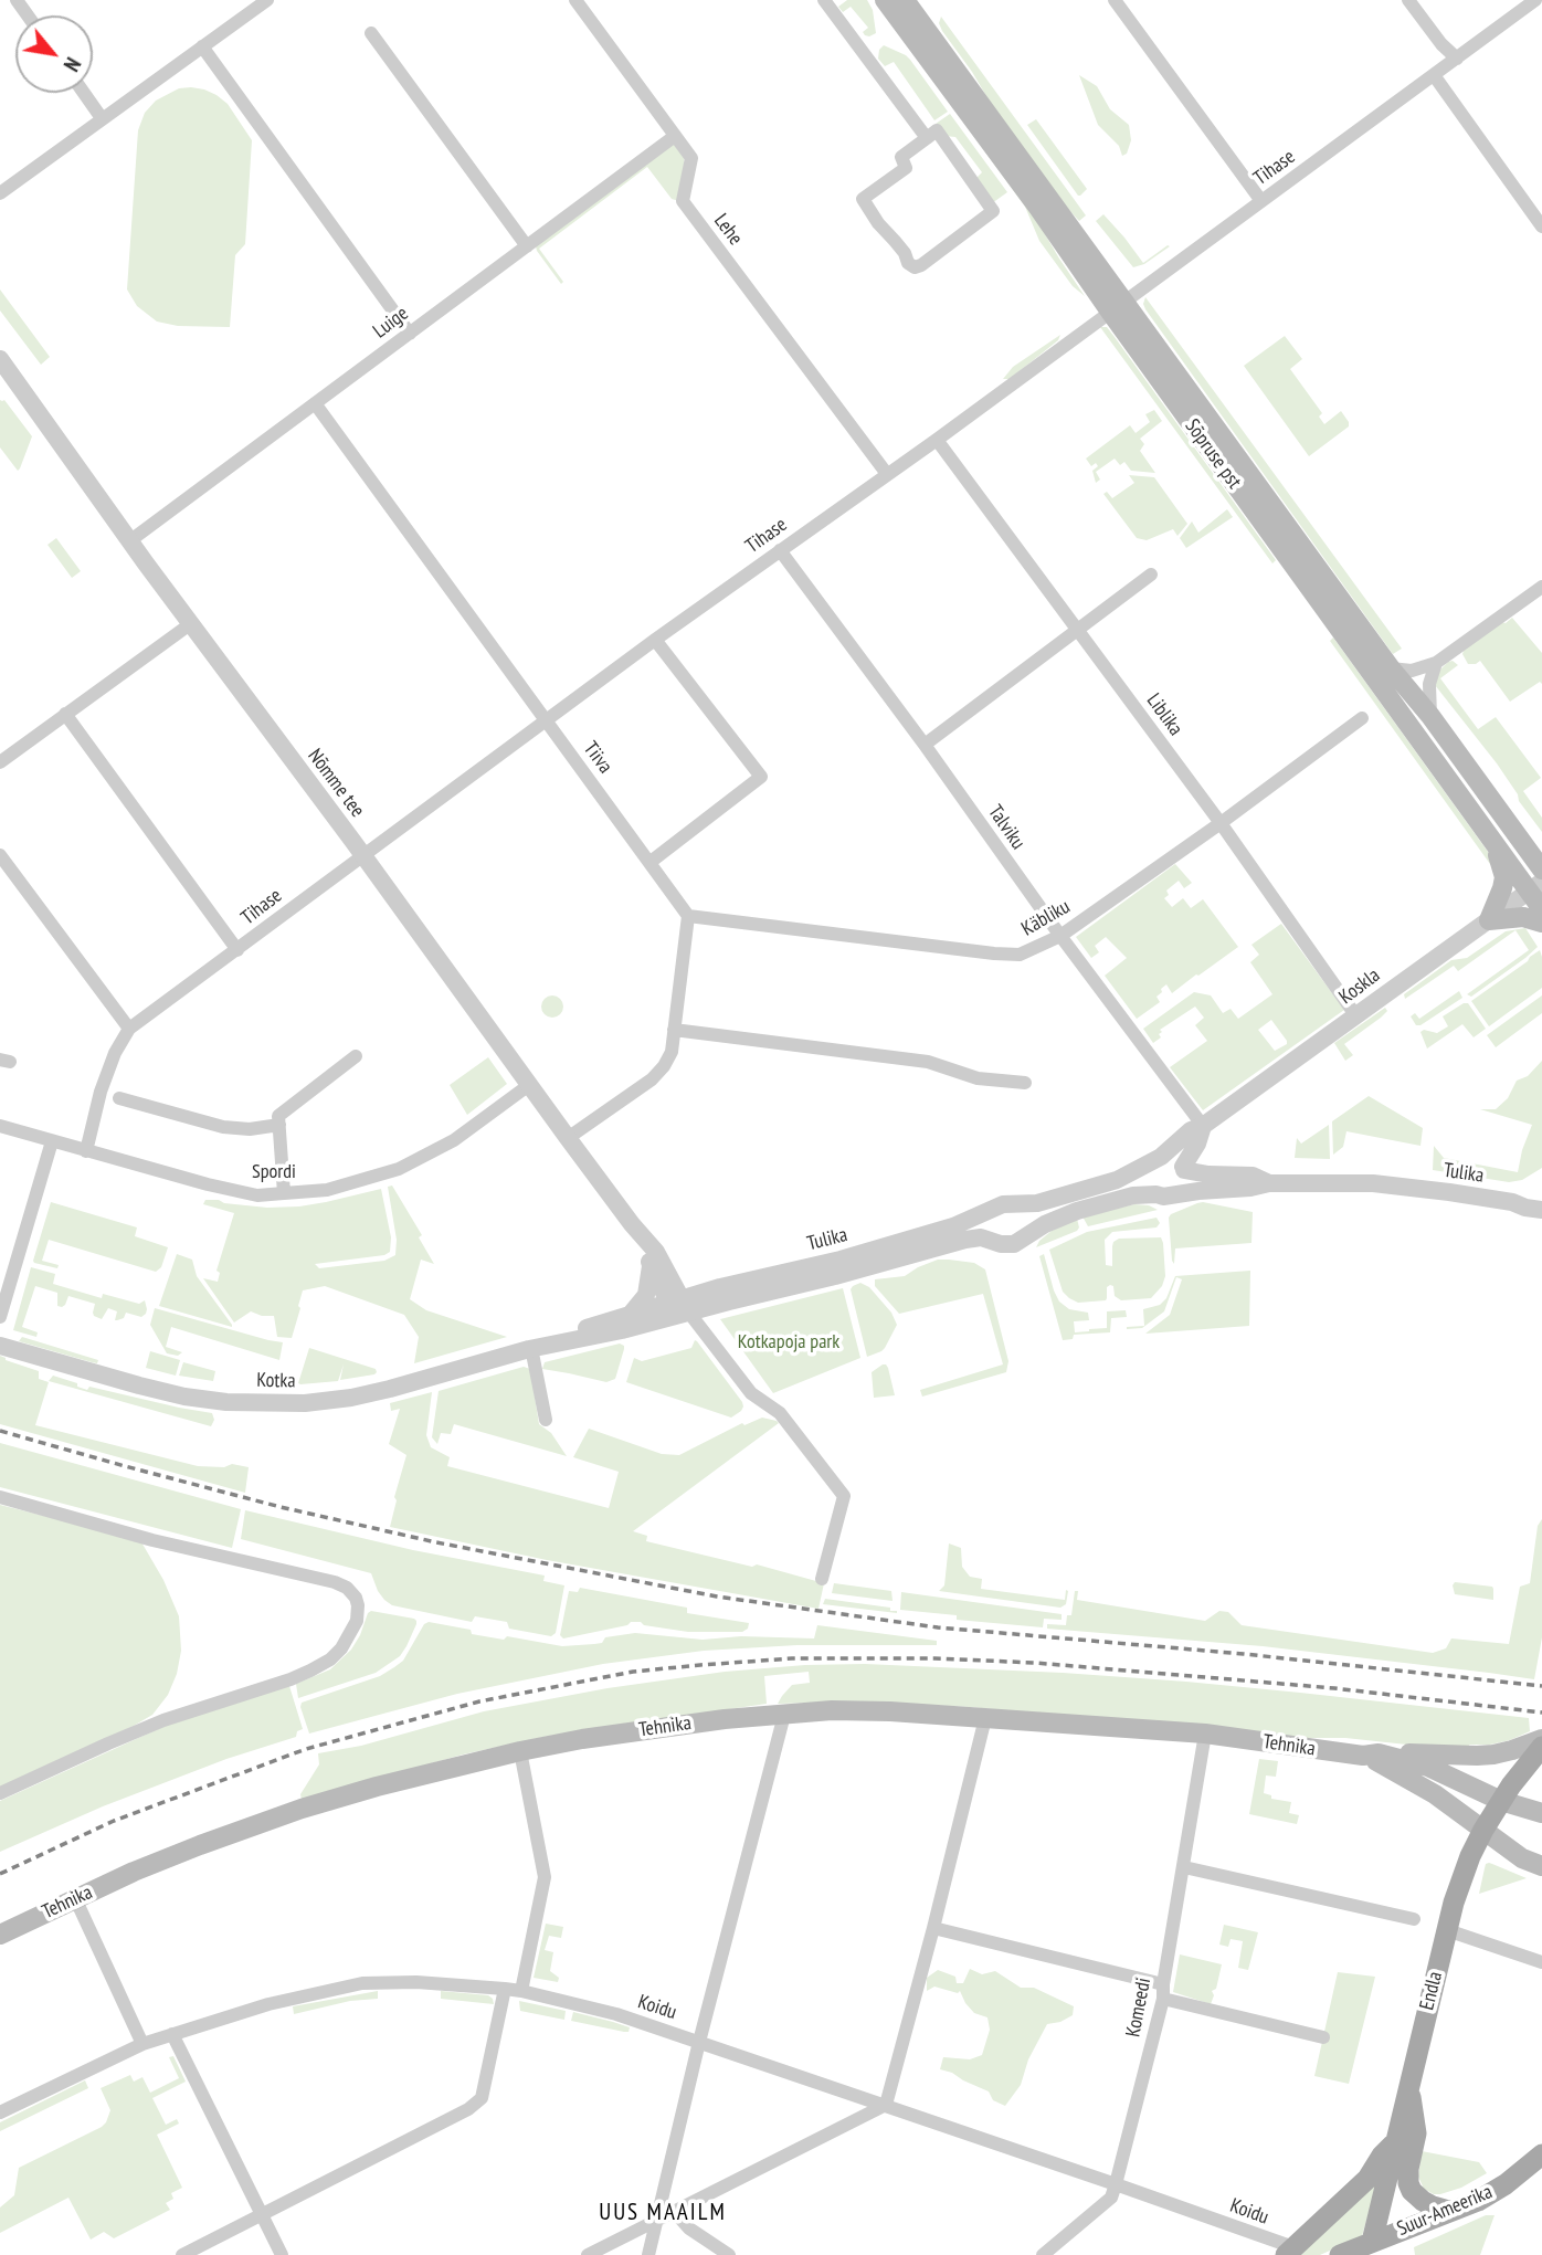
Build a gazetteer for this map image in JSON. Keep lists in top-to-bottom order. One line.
{"streets":{"main road":["Sõpruse pst","Tehnika","Endla","Suur-Ameerika"],"street":["Tihase","Lehe","Luige","Liblika","Tiiva","Nõmme tee","Talviku","Käbliku","Koskla","Spordi","Tulika","Kotka","Koidu","Komeedi"]},"crossings":[["Tihase","Lehe"],["Tihase","Sõpruse pst"],["Tihase","Liblika"],["Tihase","Tiiva"],["Tihase","Nõmme tee"],["Tihase","Talviku"],["Tihase","Spordi"],["Lehe","Luige"],["Luige","Tiiva"],["Luige","Nõmme tee"],["Sõpruse pst","Koskla"],["Liblika","Käbliku"],["Liblika","Koskla"],["Tiiva","Käbliku"],["Nõmme tee","Spordi"],["Nõmme tee","Tulika"],["Nõmme tee","Kotka"],["Talviku","Käbliku"],["Talviku","Koskla"],["Koskla","Tulika"],["Tulika","Kotka"],["Tehnika","Endla"],["Tehnika","Komeedi"],["Endla","Suur-Ameerika"],["Koidu","Komeedi"]],"districts":["UUS MAAILM"],"parks":["Kotkapoja park"],"north":"bottom right"}
